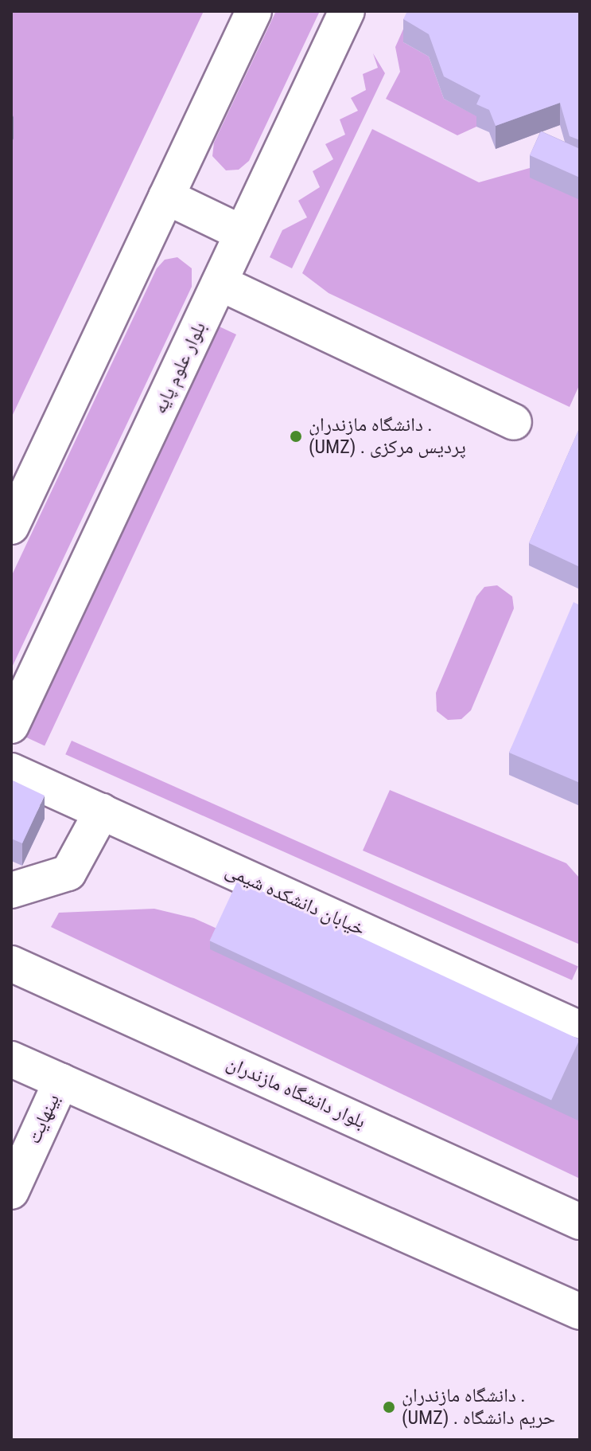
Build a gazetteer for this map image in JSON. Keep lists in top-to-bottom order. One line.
{"streets":{"main road":["بلوار علوم پایه","خیابان دانشکده شیمی","بلوار دانشگاه مازندران","بینهایت"]},"places":["دانشگاه مازندران . (UMZ) . پردیس مرکزی","دانشگاه مازندران . (UMZ) . حریم دانشگاه"]}
